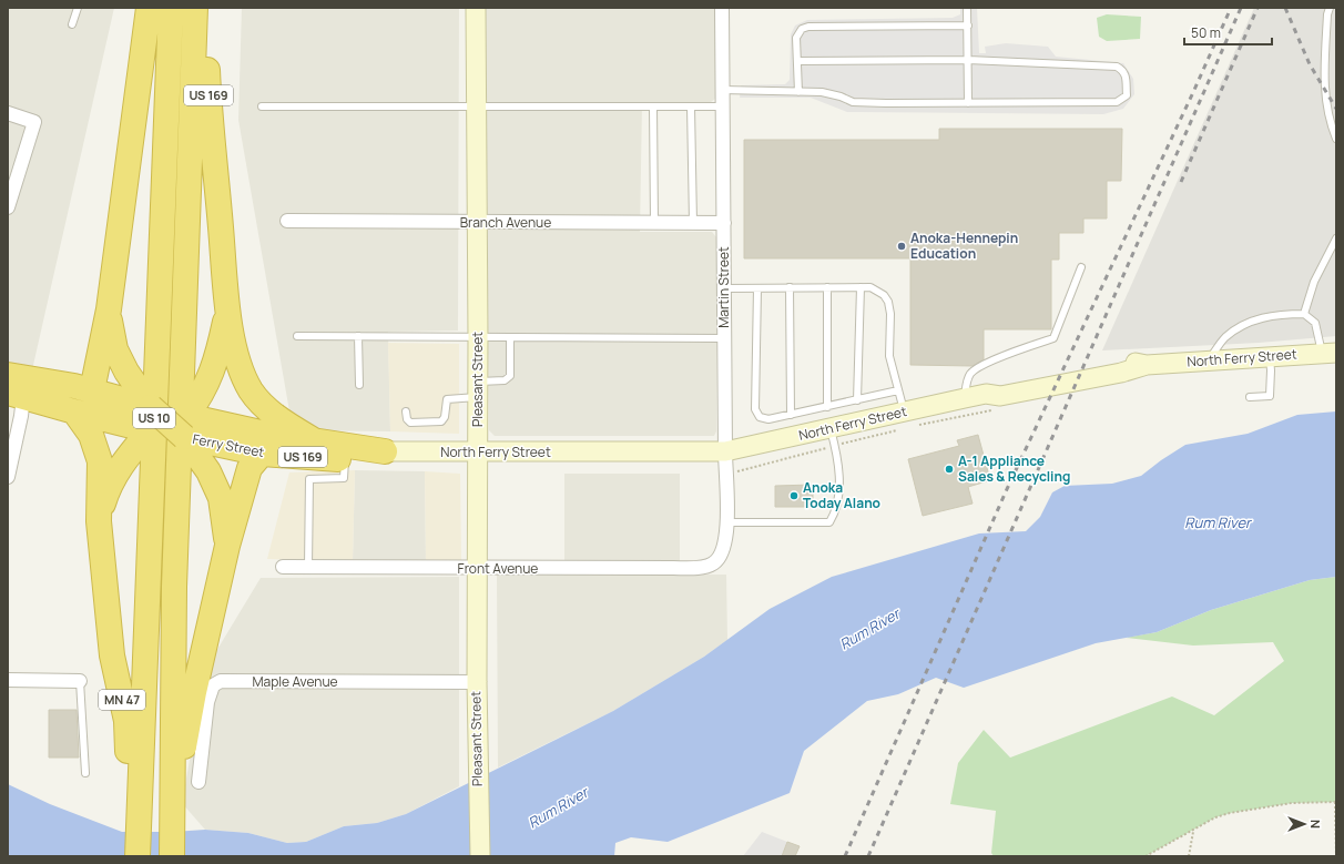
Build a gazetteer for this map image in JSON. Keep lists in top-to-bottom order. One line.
{"streets":{"highway":["US 169","North Ferry Street","US 10","Ferry Street","MN 47"],"main road":["Pleasant Street"],"street":["Branch Avenue","Martin Street","Front Avenue","Maple Avenue"]},"crossings":[["US 169","North Ferry Street"],["US 169","Ferry Street"],["Branch Avenue","Martin Street"],["Branch Avenue","Pleasant Street"],["Martin Street","North Ferry Street"],["Martin Street","Front Avenue"],["North Ferry Street","Pleasant Street"],["North Ferry Street","Ferry Street"],["Pleasant Street","Front Avenue"],["Pleasant Street","Maple Avenue"],["US 10","MN 47"],["Ferry Street","MN 47"]],"water":["Rum River"],"places":["Anoka-Hennepin Education","A-1 Appliance Sales & Recycling","Anoka Today Alano"],"scale_bar":"50 m","north":"right"}
